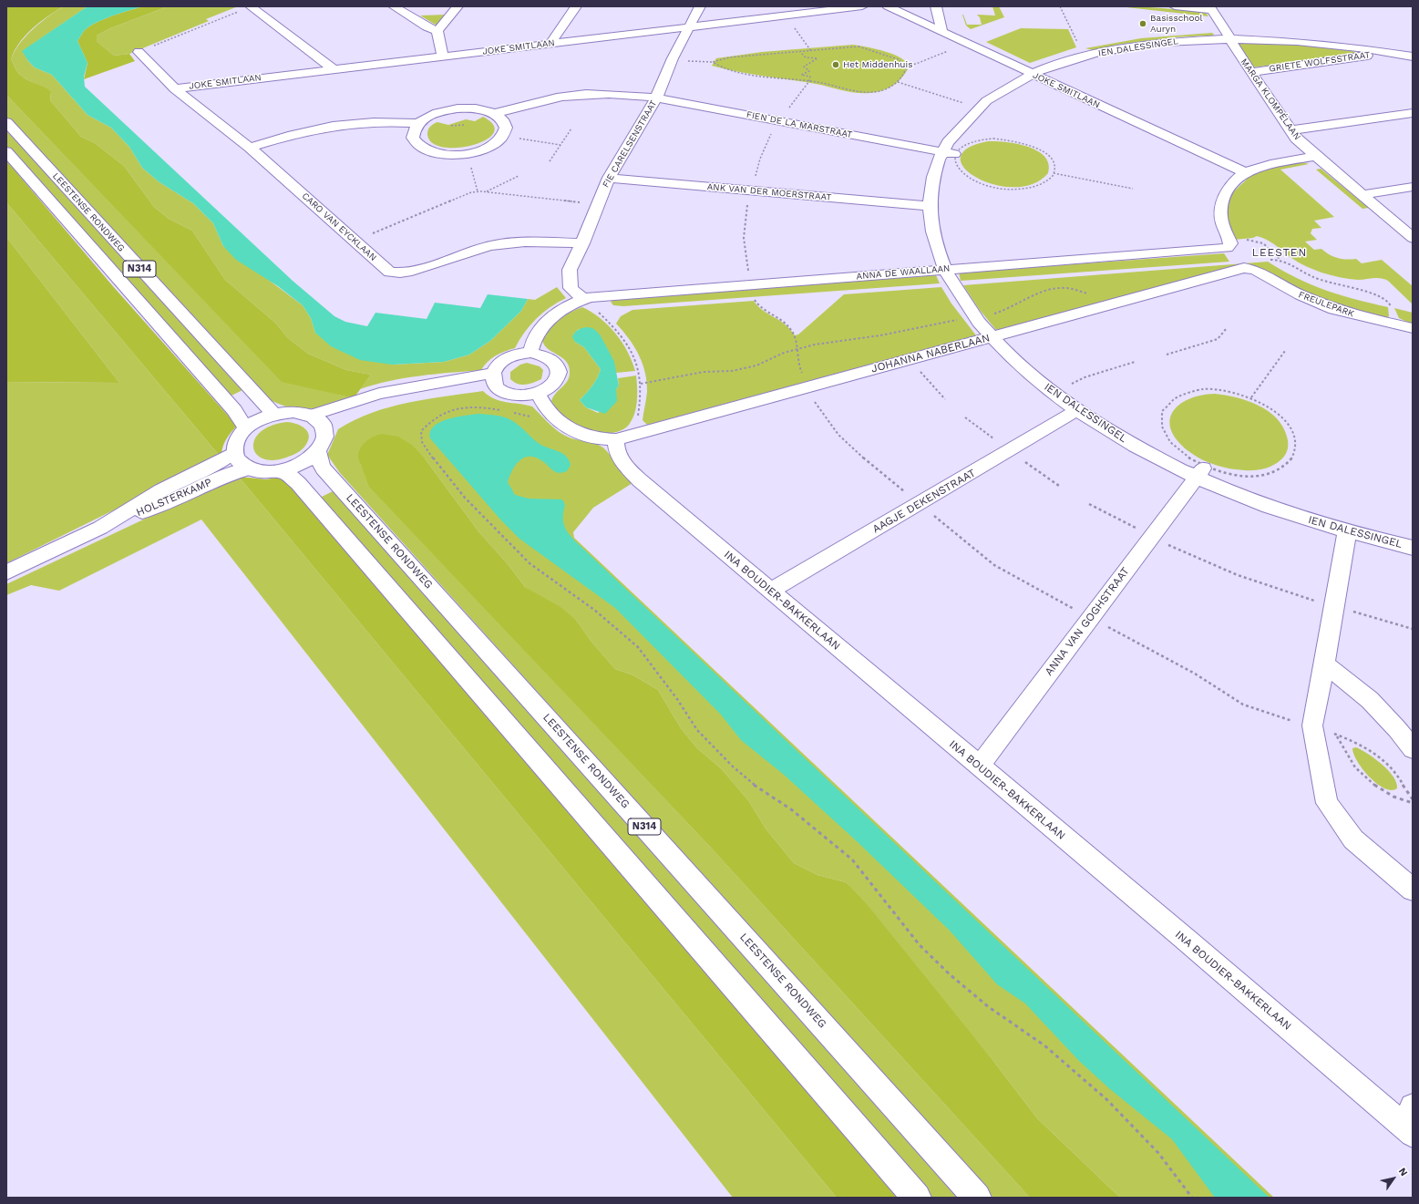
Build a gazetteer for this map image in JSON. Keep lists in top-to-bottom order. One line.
{"streets":{"main road":["LEESTENSE RONDWEG","N314"],"street":["JOKE SMITLAAN","IEN DALESSINGEL","GRIETE WOLFSSTRAAT","MARGA KLOMPÉLAAN","FIEN DE LA MARSTRAAT","FIE CARELSENSTRAAT","ANK VAN DER MOERSTRAAT","CARO VAN EYCKLAAN","ANNA DE WAALLAAN","FREULEPARK","JOHANNA NABERLAAN","HOLSTERKAMP","AAGJE DEKENSTRAAT","INA BOUDIER-BAKKERLAAN","ANNA VAN GOGHSTRAAT"]},"crossings":[["JOKE SMITLAAN","IEN DALESSINGEL"],["JOKE SMITLAAN","FIE CARELSENSTRAAT"],["JOKE SMITLAAN","CARO VAN EYCKLAAN"],["IEN DALESSINGEL","GRIETE WOLFSSTRAAT"],["IEN DALESSINGEL","MARGA KLOMPÉLAAN"],["IEN DALESSINGEL","FIEN DE LA MARSTRAAT"],["IEN DALESSINGEL","ANK VAN DER MOERSTRAAT"],["IEN DALESSINGEL","ANNA DE WAALLAAN"],["IEN DALESSINGEL","JOHANNA NABERLAAN"],["IEN DALESSINGEL","AAGJE DEKENSTRAAT"],["IEN DALESSINGEL","ANNA VAN GOGHSTRAAT"],["GRIETE WOLFSSTRAAT","MARGA KLOMPÉLAAN"],["FIEN DE LA MARSTRAAT","FIE CARELSENSTRAAT"],["FIE CARELSENSTRAAT","ANK VAN DER MOERSTRAAT"],["FIE CARELSENSTRAAT","CARO VAN EYCKLAAN"],["FIE CARELSENSTRAAT","ANNA DE WAALLAAN"],["LEESTENSE RONDWEG","HOLSTERKAMP"],["FREULEPARK","JOHANNA NABERLAAN"],["JOHANNA NABERLAAN","INA BOUDIER-BAKKERLAAN"],["AAGJE DEKENSTRAAT","INA BOUDIER-BAKKERLAAN"],["INA BOUDIER-BAKKERLAAN","ANNA VAN GOGHSTRAAT"]],"districts":["LEESTEN"],"places":["Basisschool Auryn","Het Middenhuis"],"north":"top right"}
